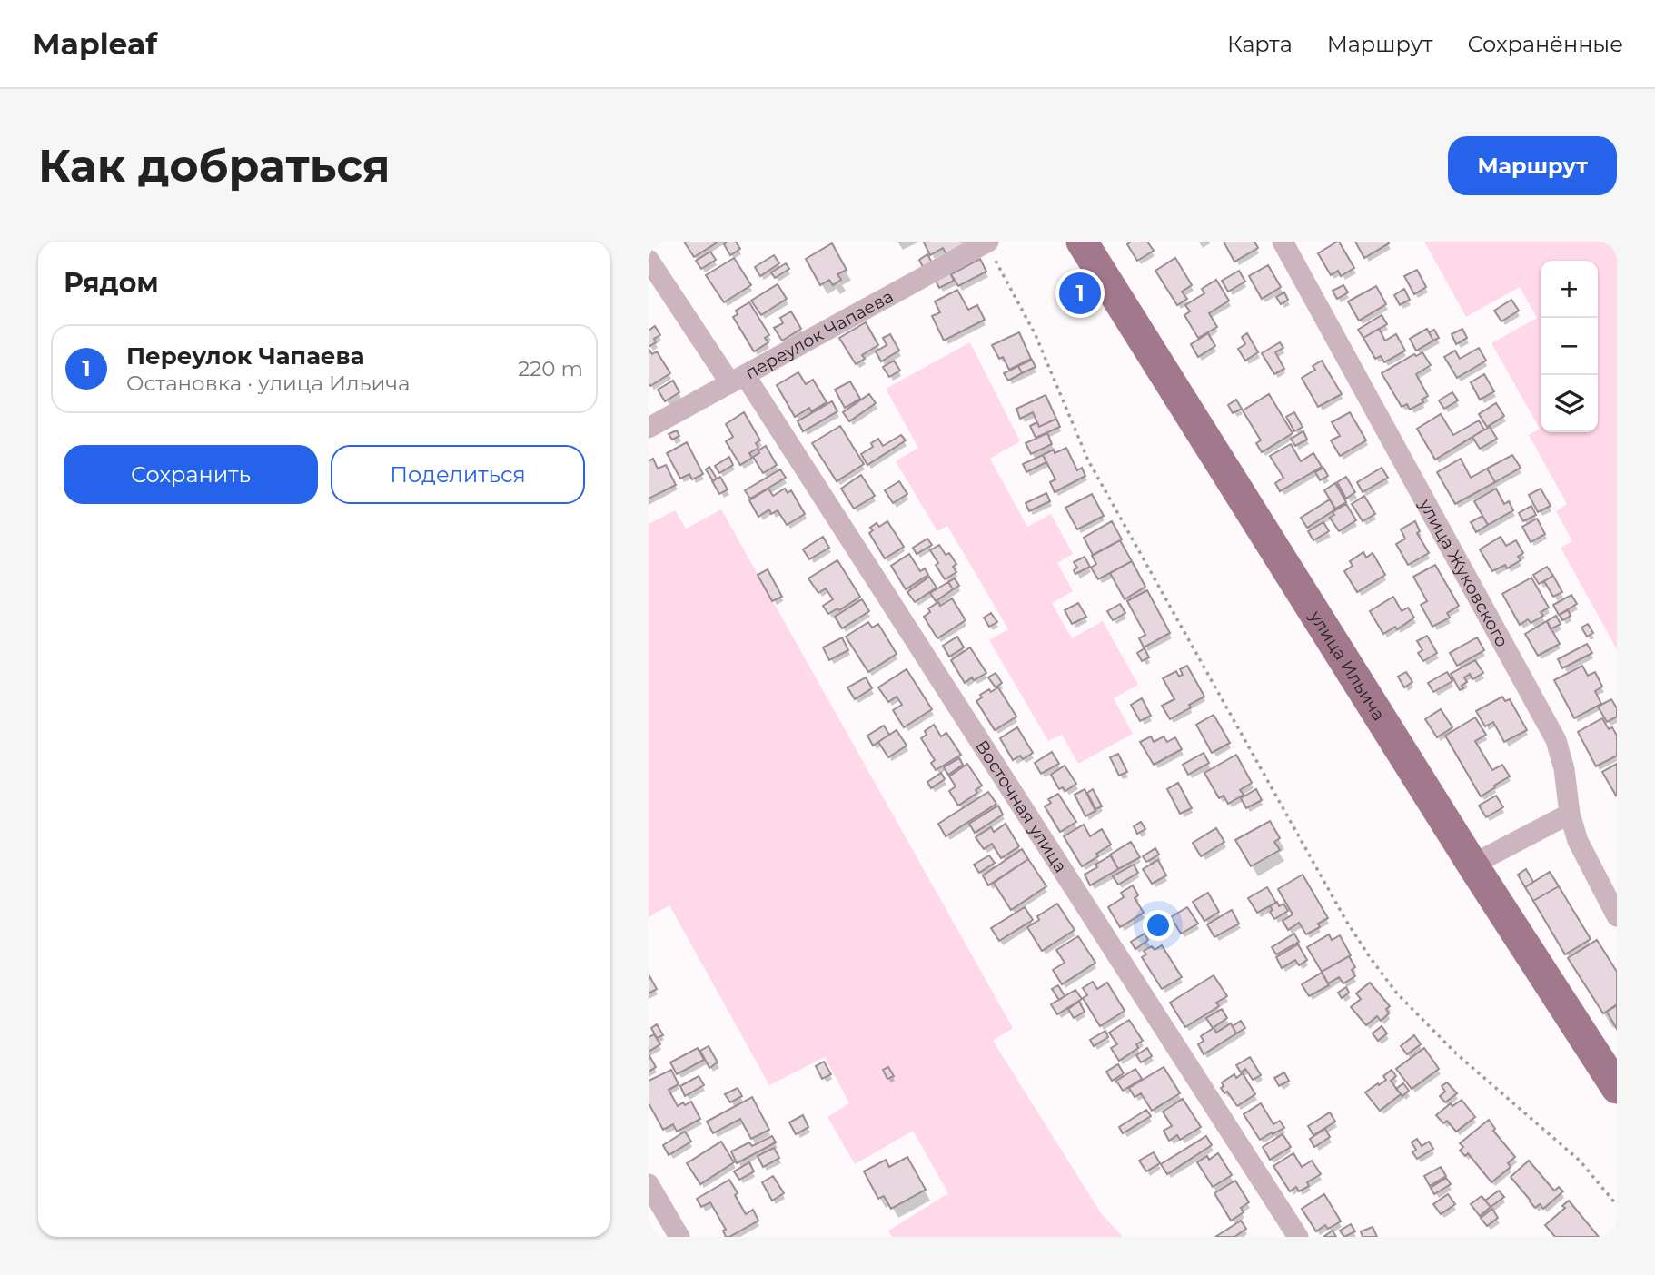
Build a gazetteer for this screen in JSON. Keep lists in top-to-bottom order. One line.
{"streets":{"main road":["улица Ильича"],"street":["переулок Чапаева","улица Жуковского","Восточная улица"]},"crossings":[["переулок Чапаева","Восточная улица"]],"page":{"header":"Mapleaf","nav":["Карта","Маршрут","Сохранённые"],"buttons":["Маршрут",["Сохранить","Поделиться"]],"title":"Как добраться","heading":"Рядом","map_buttons":["+","−"],"pins":"1","list":[{"mark":"1","name":"Переулок Чапаева","note":"Остановка · улица Ильича","value":"220 m"}]}}
